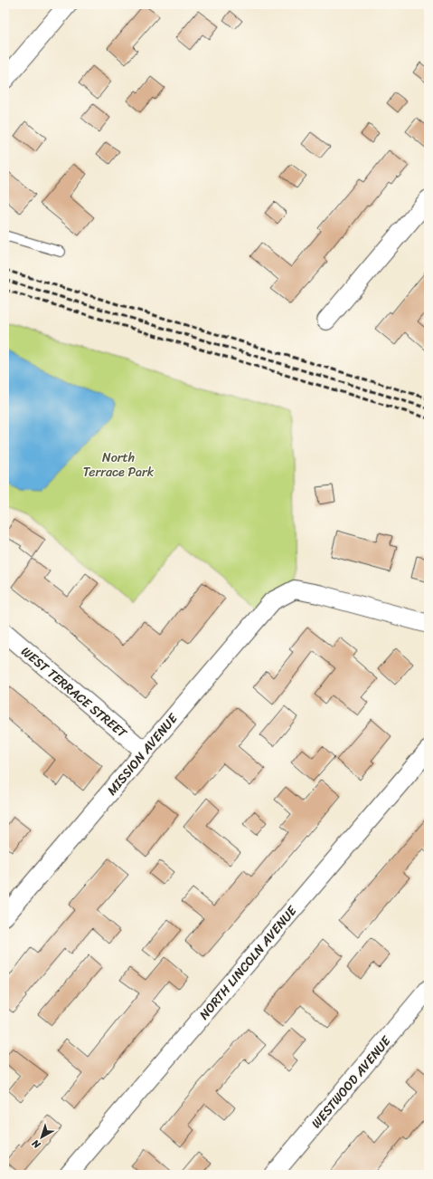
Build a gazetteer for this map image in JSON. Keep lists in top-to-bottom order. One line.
{"streets":{"street":["WEST TERRACE STREET","MISSION AVENUE","NORTH LINCOLN AVENUE","WESTWOOD AVENUE"]},"crossings":[["WEST TERRACE STREET","MISSION AVENUE"]],"parks":["North Terrace Park"],"north":"bottom left"}
